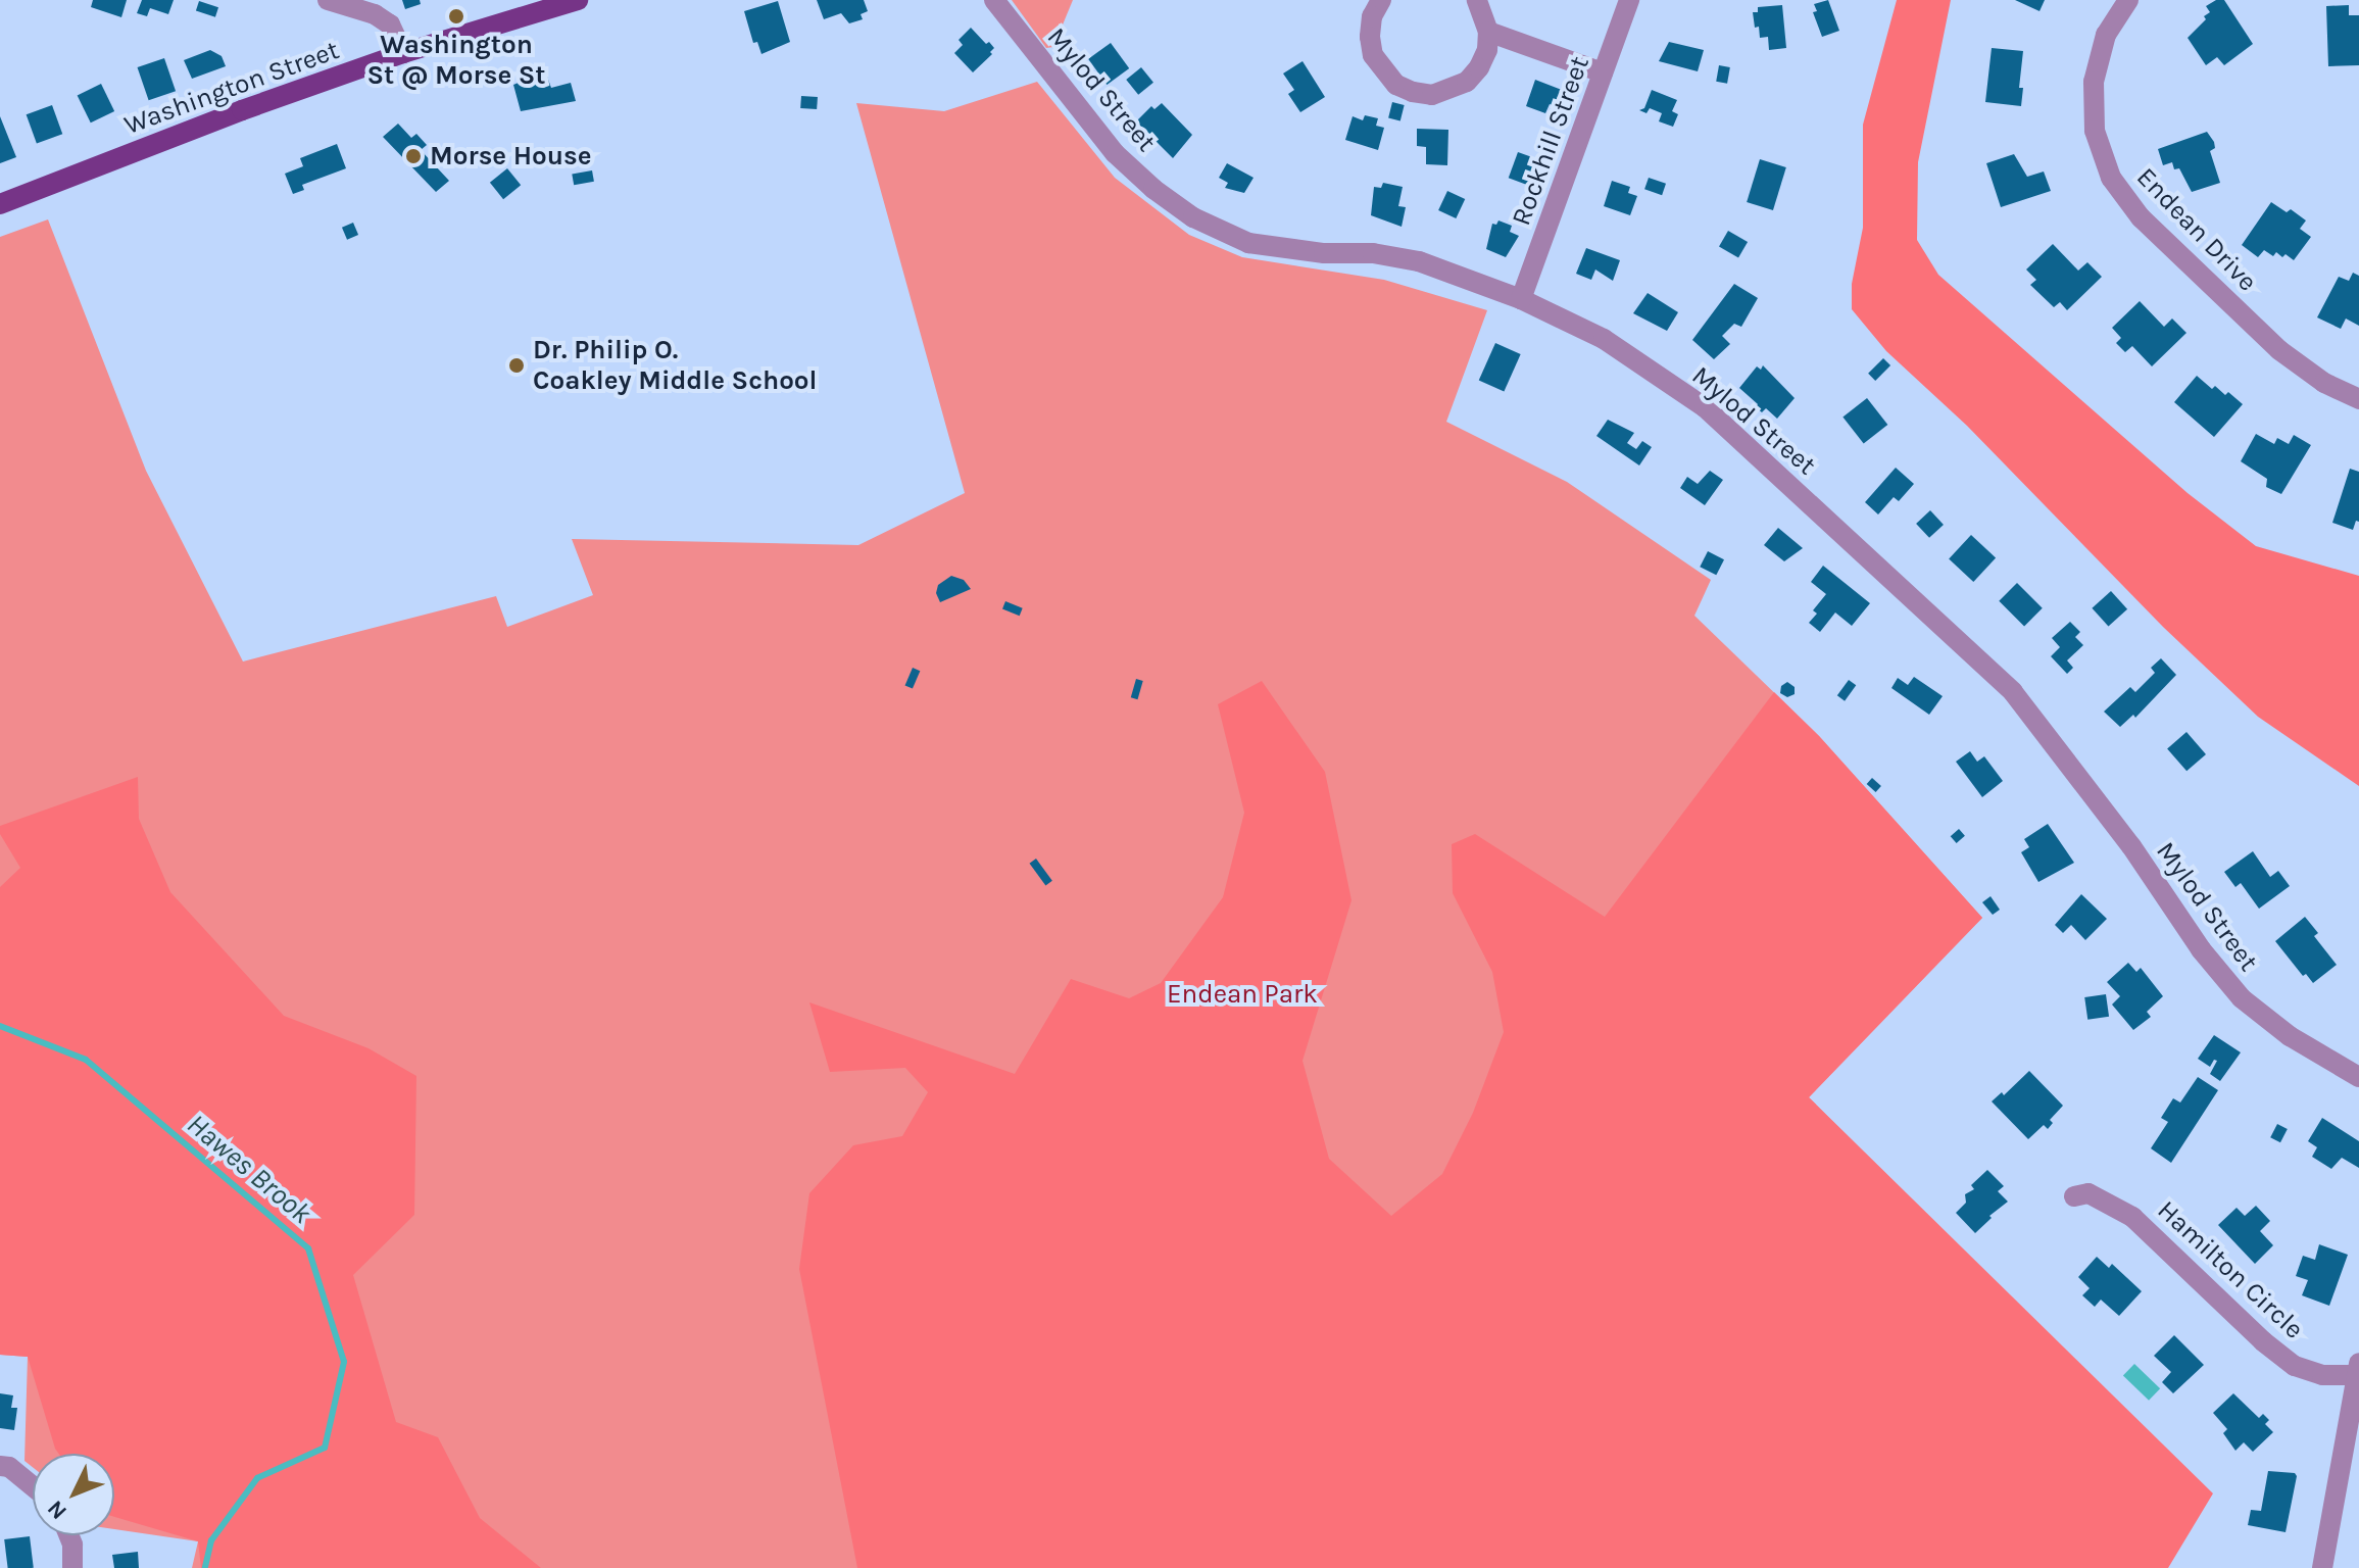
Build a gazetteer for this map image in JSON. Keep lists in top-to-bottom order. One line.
{"streets":{"main road":["Washington Street"],"street":["Mylod Street","Rockhill Street","Endean Drive","Hamilton Circle"]},"crossings":[["Mylod Street","Rockhill Street"]],"water":["Hawes Brook"],"parks":["Endean Park"],"places":["Washington St @ Morse St","Morse House","Dr. Philip O. Coakley Middle School"],"north":"bottom left"}
